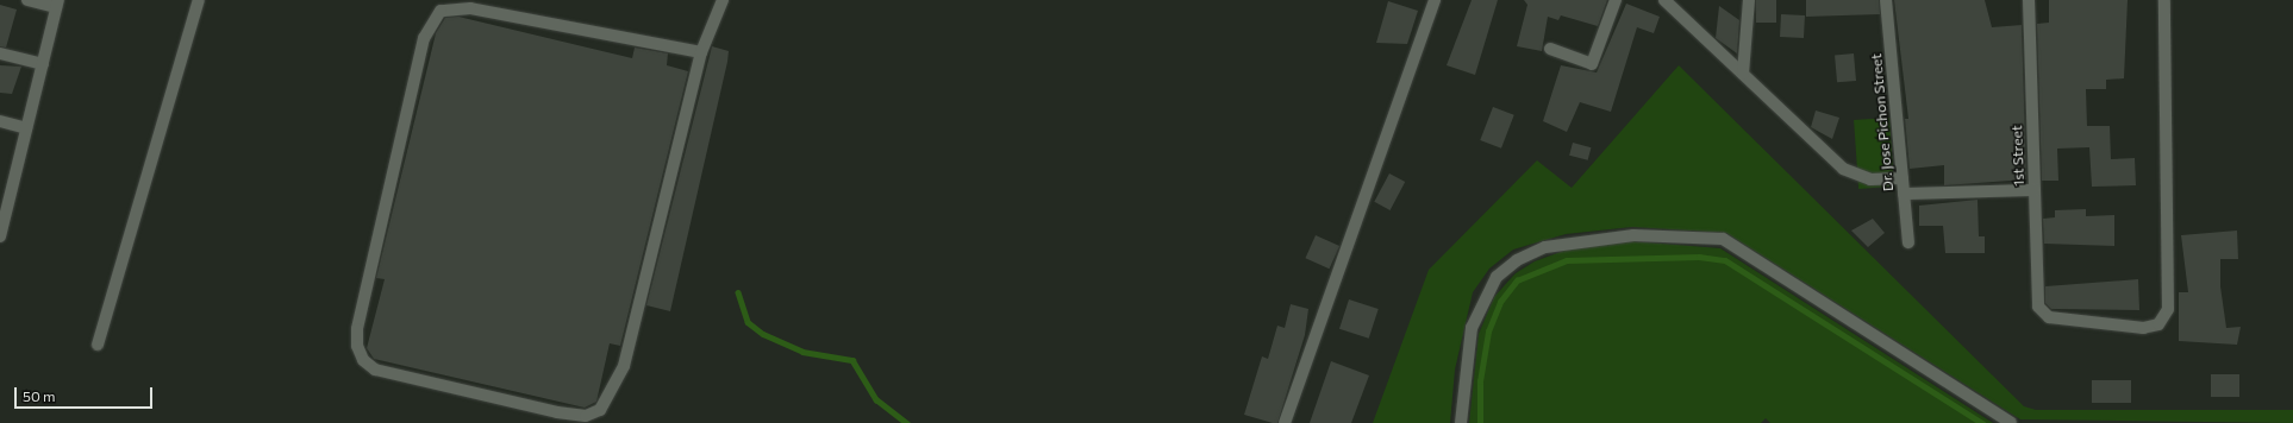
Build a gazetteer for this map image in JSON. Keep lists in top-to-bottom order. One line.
{"streets":{"street":["Dr. Jose Pichon Street","1st Street"]},"scale_bar":"50 m"}
